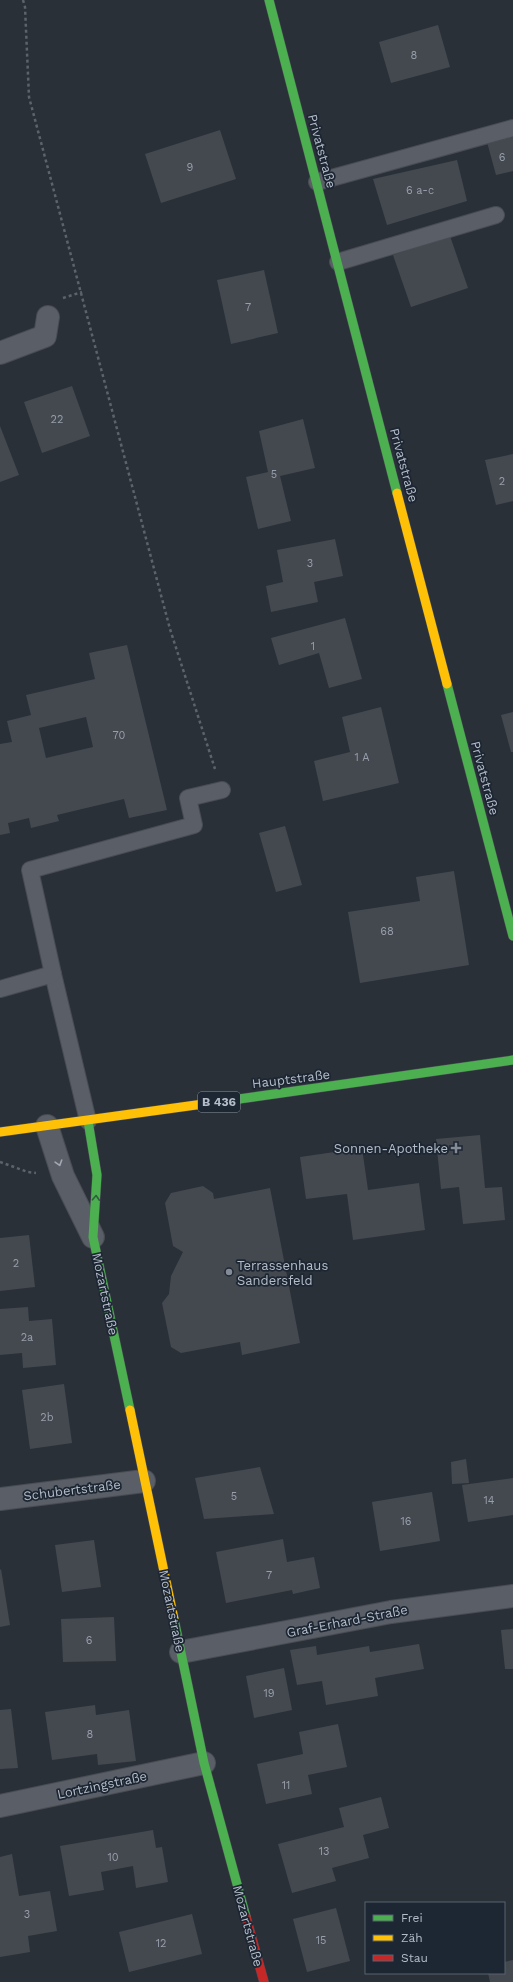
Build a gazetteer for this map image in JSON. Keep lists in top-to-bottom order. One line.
{"streets":{"street":["Privatstraße","Hauptstraße","B 436","Mozartstraße","Schubertstraße","Graf-Erhard-Straße","Lortzingstraße"]},"crossings":[["Hauptstraße","Mozartstraße"],["Mozartstraße","Schubertstraße"],["Mozartstraße","Graf-Erhard-Straße"],["Mozartstraße","Lortzingstraße"]],"places":{"health":["Sonnen-Apotheke"],"other":["Terrassenhaus Sandersfeld"]},"house_numbers":["8","6","9","6 a-c","7","22","5","2","3","1","70","1 A","68","2","2a","2b","5","14","16","7","6","19","8","11","13","10","3","15","12"],"legend":["Frei","Zäh","Stau"]}
